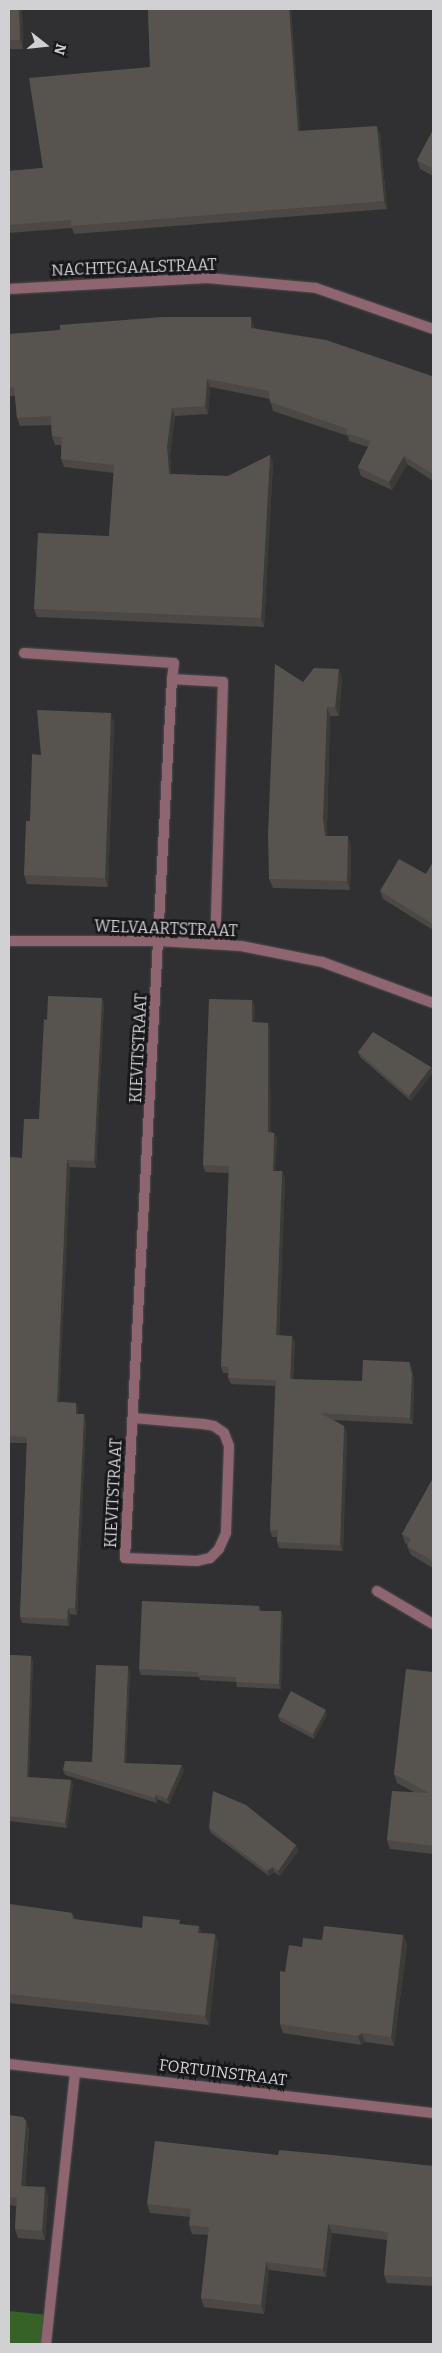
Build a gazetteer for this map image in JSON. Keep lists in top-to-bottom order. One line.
{"streets":{"street":["NACHTEGAALSTRAAT","WELVAARTSTRAAT","KIEVITSTRAAT","FORTUINSTRAAT"]},"crossings":[["WELVAARTSTRAAT","KIEVITSTRAAT"]],"north":"right"}
